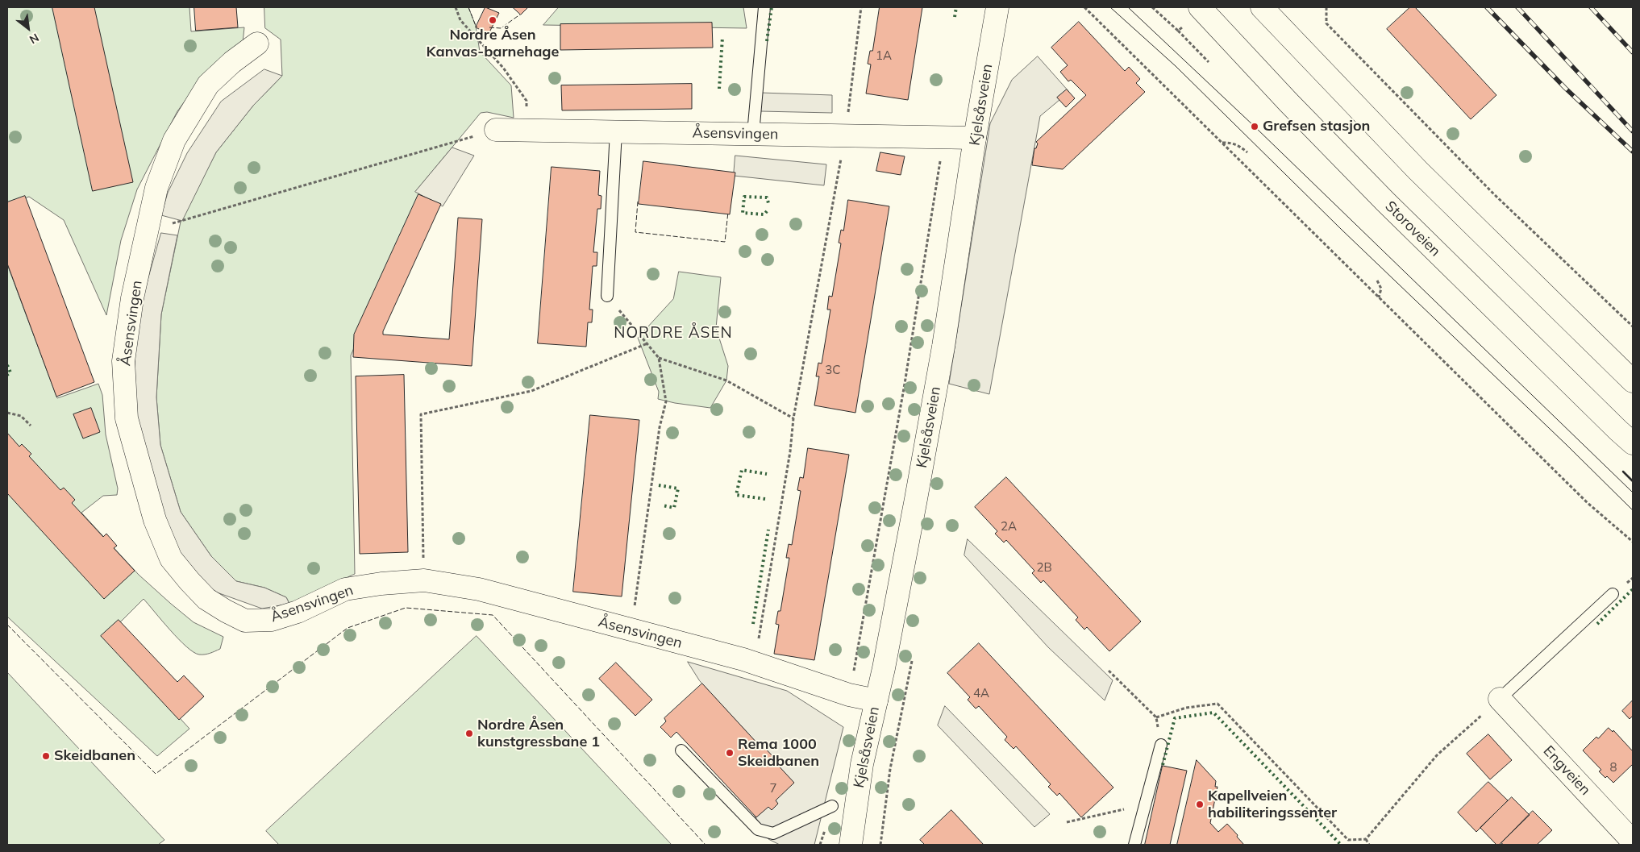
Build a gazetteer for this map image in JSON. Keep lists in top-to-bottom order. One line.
{"streets":{"main road":["Kjelsåsveien","Åsensvingen","Storoveien","Engveien"]},"crossings":[["Kjelsåsveien","Åsensvingen"]],"districts":["NORDRE ÅSEN"],"places":["Nordre Åsen Kanvas-barnehage","Grefsen stasjon","Nordre Åsen kunstgressbane 1","Rema 1000 Skeidbanen","Skeidbanen","Kapellveien habiliteringssenter"],"house_numbers":["1A","3C","2A","2B","4A","8","7"],"north":"bottom right"}
